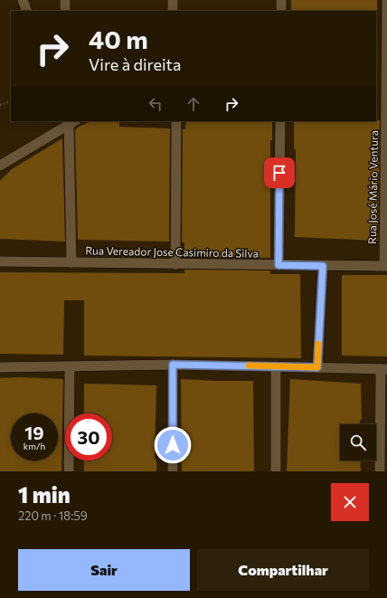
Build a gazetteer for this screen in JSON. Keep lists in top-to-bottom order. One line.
{"streets":{"street":["Rua José Mário Ventura","Rua Vereador Jose Casimiro da Silva"]},"crossings":[["Rua José Mário Ventura","Rua Vereador Jose Casimiro da Silva"]],"page":{"turn":["40 m","Vire à direita"],"speed":"19 km/h","limit":"30","heading":["1 min","220 m · 18:59"],"buttons":["Sair","Compartilhar"]}}
